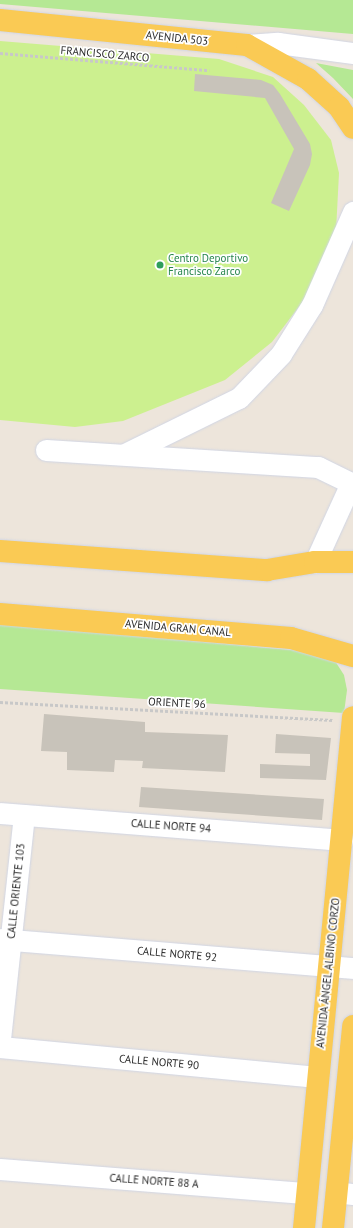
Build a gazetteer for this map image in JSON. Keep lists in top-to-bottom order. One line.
{"streets":{"main road":["AVENIDA 503","AVENIDA GRAN CANAL","AVENIDA ÁNGEL ALBINO CORZO"],"street":["CALLE NORTE 94","CALLE ORIENTE 103","CALLE NORTE 92","CALLE NORTE 90","CALLE NORTE 88 A"],"path":["FRANCISCO ZARCO","ORIENTE 96"]},"crossings":[["ORIENTE 96","AVENIDA ÁNGEL ALBINO CORZO"],["CALLE NORTE 94","CALLE ORIENTE 103"],["CALLE NORTE 94","AVENIDA ÁNGEL ALBINO CORZO"],["CALLE ORIENTE 103","CALLE NORTE 92"],["CALLE NORTE 92","AVENIDA ÁNGEL ALBINO CORZO"],["AVENIDA ÁNGEL ALBINO CORZO","CALLE NORTE 90"],["AVENIDA ÁNGEL ALBINO CORZO","CALLE NORTE 88 A"]],"places":["Centro Deportivo Francisco Zarco"]}
